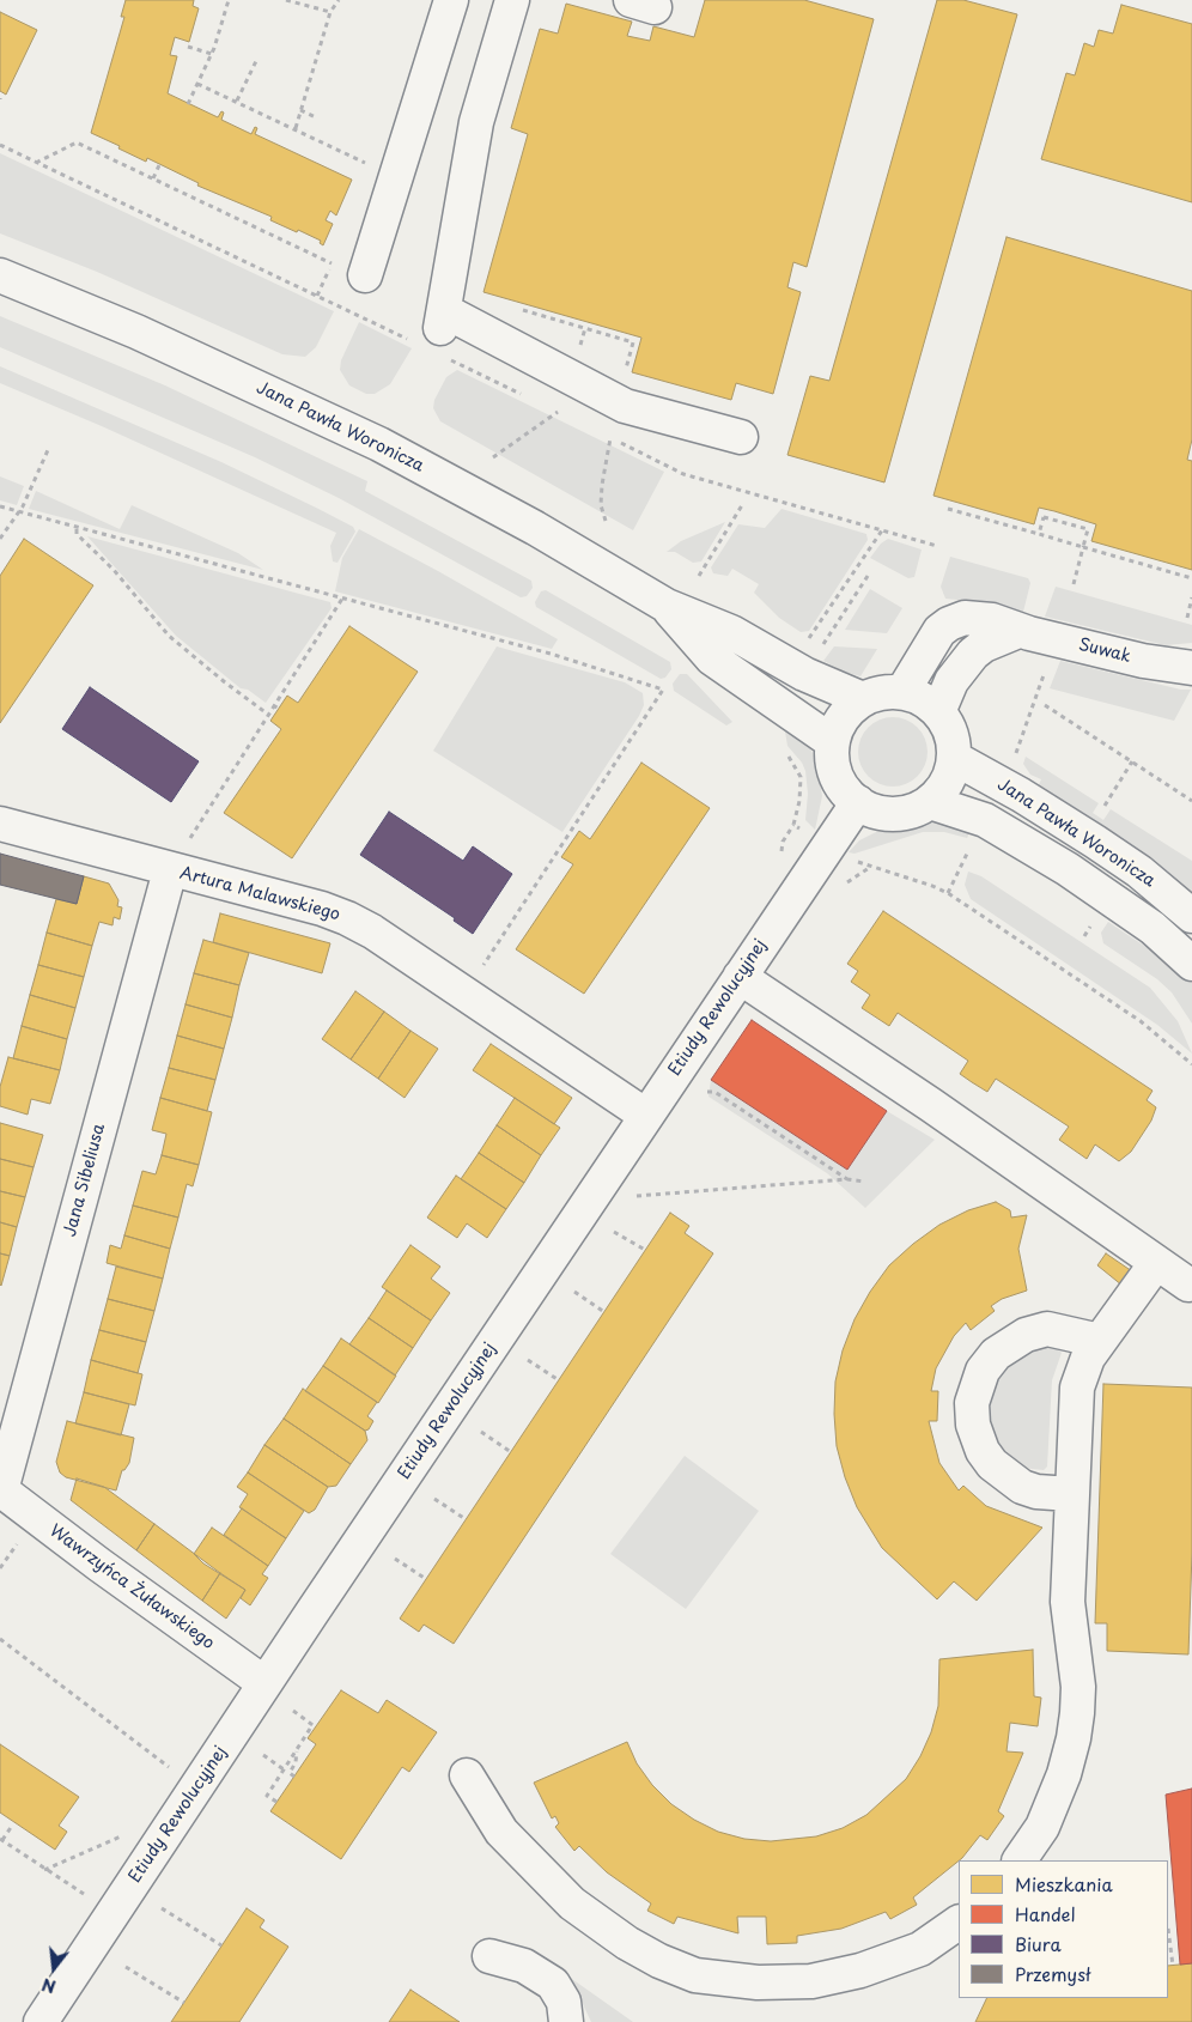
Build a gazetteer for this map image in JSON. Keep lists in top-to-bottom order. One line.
{"streets":{"street":["Jana Pawła Woronicza","Suwak","Artura Malawskiego","Etiudy Rewolucyjnej","Jana Sibeliusa","Wawrzyńca Żuławskiego"]},"crossings":[["Jana Pawła Woronicza","Suwak"],["Jana Pawła Woronicza","Etiudy Rewolucyjnej"],["Suwak","Etiudy Rewolucyjnej"],["Artura Malawskiego","Etiudy Rewolucyjnej"],["Artura Malawskiego","Jana Sibeliusa"],["Etiudy Rewolucyjnej","Wawrzyńca Żuławskiego"],["Jana Sibeliusa","Wawrzyńca Żuławskiego"]],"legend":["Mieszkania","Handel","Biura","Przemysł"],"north":"bottom"}
